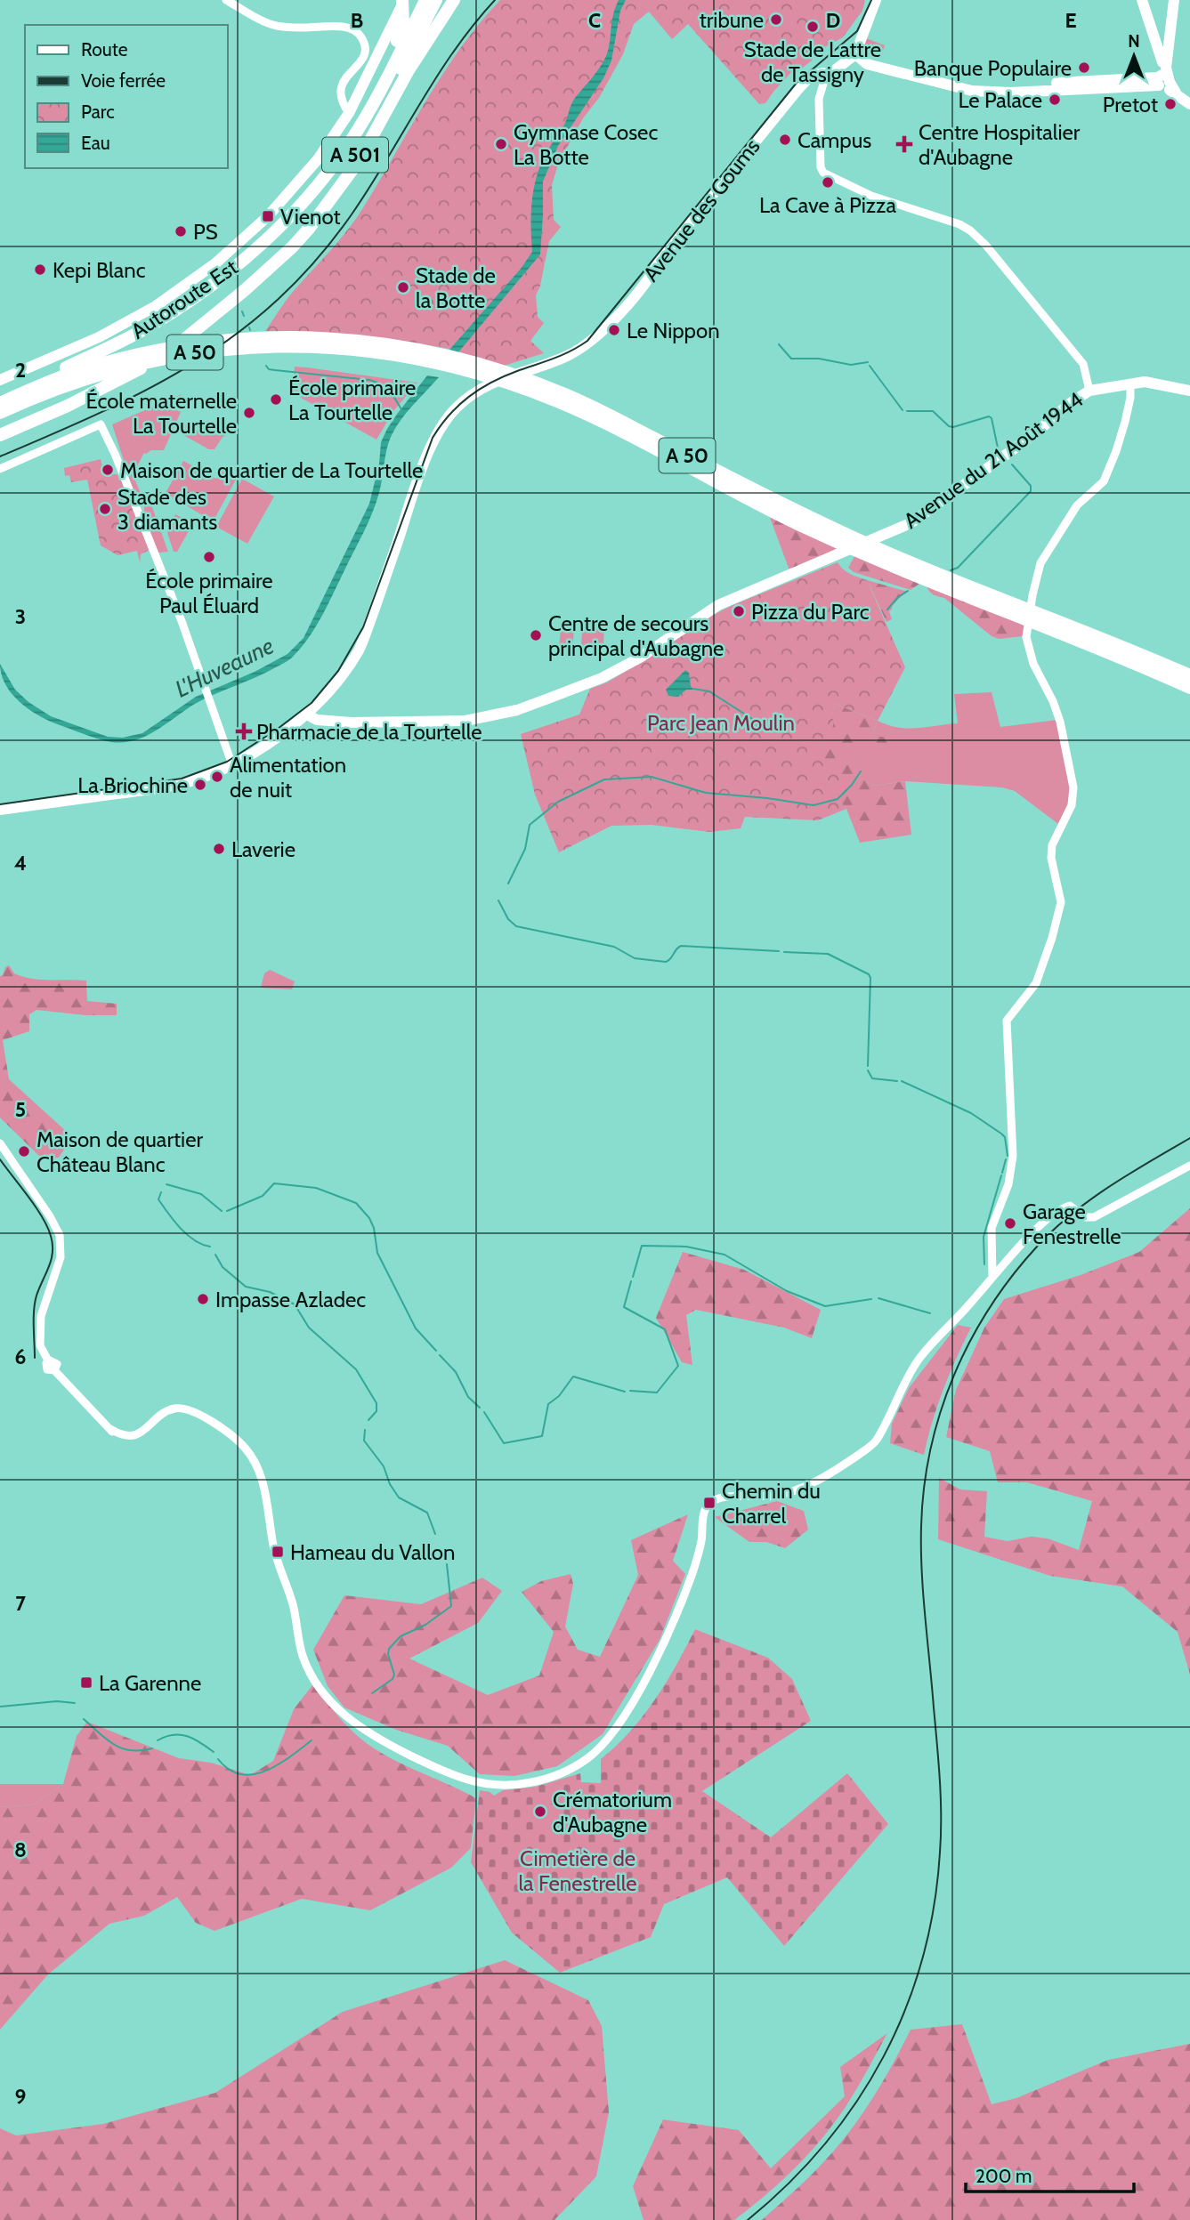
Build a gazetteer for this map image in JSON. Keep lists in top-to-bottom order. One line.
{"streets":{"highway":["A 501","Autoroute Est","A 50"],"main road":["Avenue des Goums","Avenue du 21 Août 1944"]},"crossings":[["A 501","Autoroute Est"],["Avenue des Goums","A 50"],["Avenue des Goums","Avenue du 21 Août 1944"],["Autoroute Est","A 50"]],"water":["L'Huveaune"],"parks":["Parc Jean Moulin","Cimetière de la Fenestrelle"],"places":{"other":["tribune","Stade de Lattre de Tassigny","Banque Populaire","Le Palace","Pretot","Campus","Gymnase Cosec La Botte","La Cave à Pizza","PS","Kepi Blanc","Stade de la Botte","Le Nippon","École primaire La Tourtelle","École maternelle La Tourtelle","Maison de quartier de La Tourtelle","Stade des 3 diamants","École primaire Paul Éluard","Pizza du Parc","Centre de secours principal d'Aubagne","Alimentation de nuit","La Briochine","Laverie","Maison de quartier Château Blanc","Garage Fenestrelle","Impasse Azladec","Crématorium d'Aubagne"],"health":["Centre Hospitalier d'Aubagne","Pharmacie de la Tourtelle"],"transit":["Vienot","Chemin du Charrel","Hameau du Vallon","La Garenne"]},"legend":["Route","Voie ferrée","Parc","Eau"],"scale_bar":"200 m","north":"top","grid":{"columns":["B","C","D","E"],"rows":["2","3","4","5","6","7","8","9"]}}
